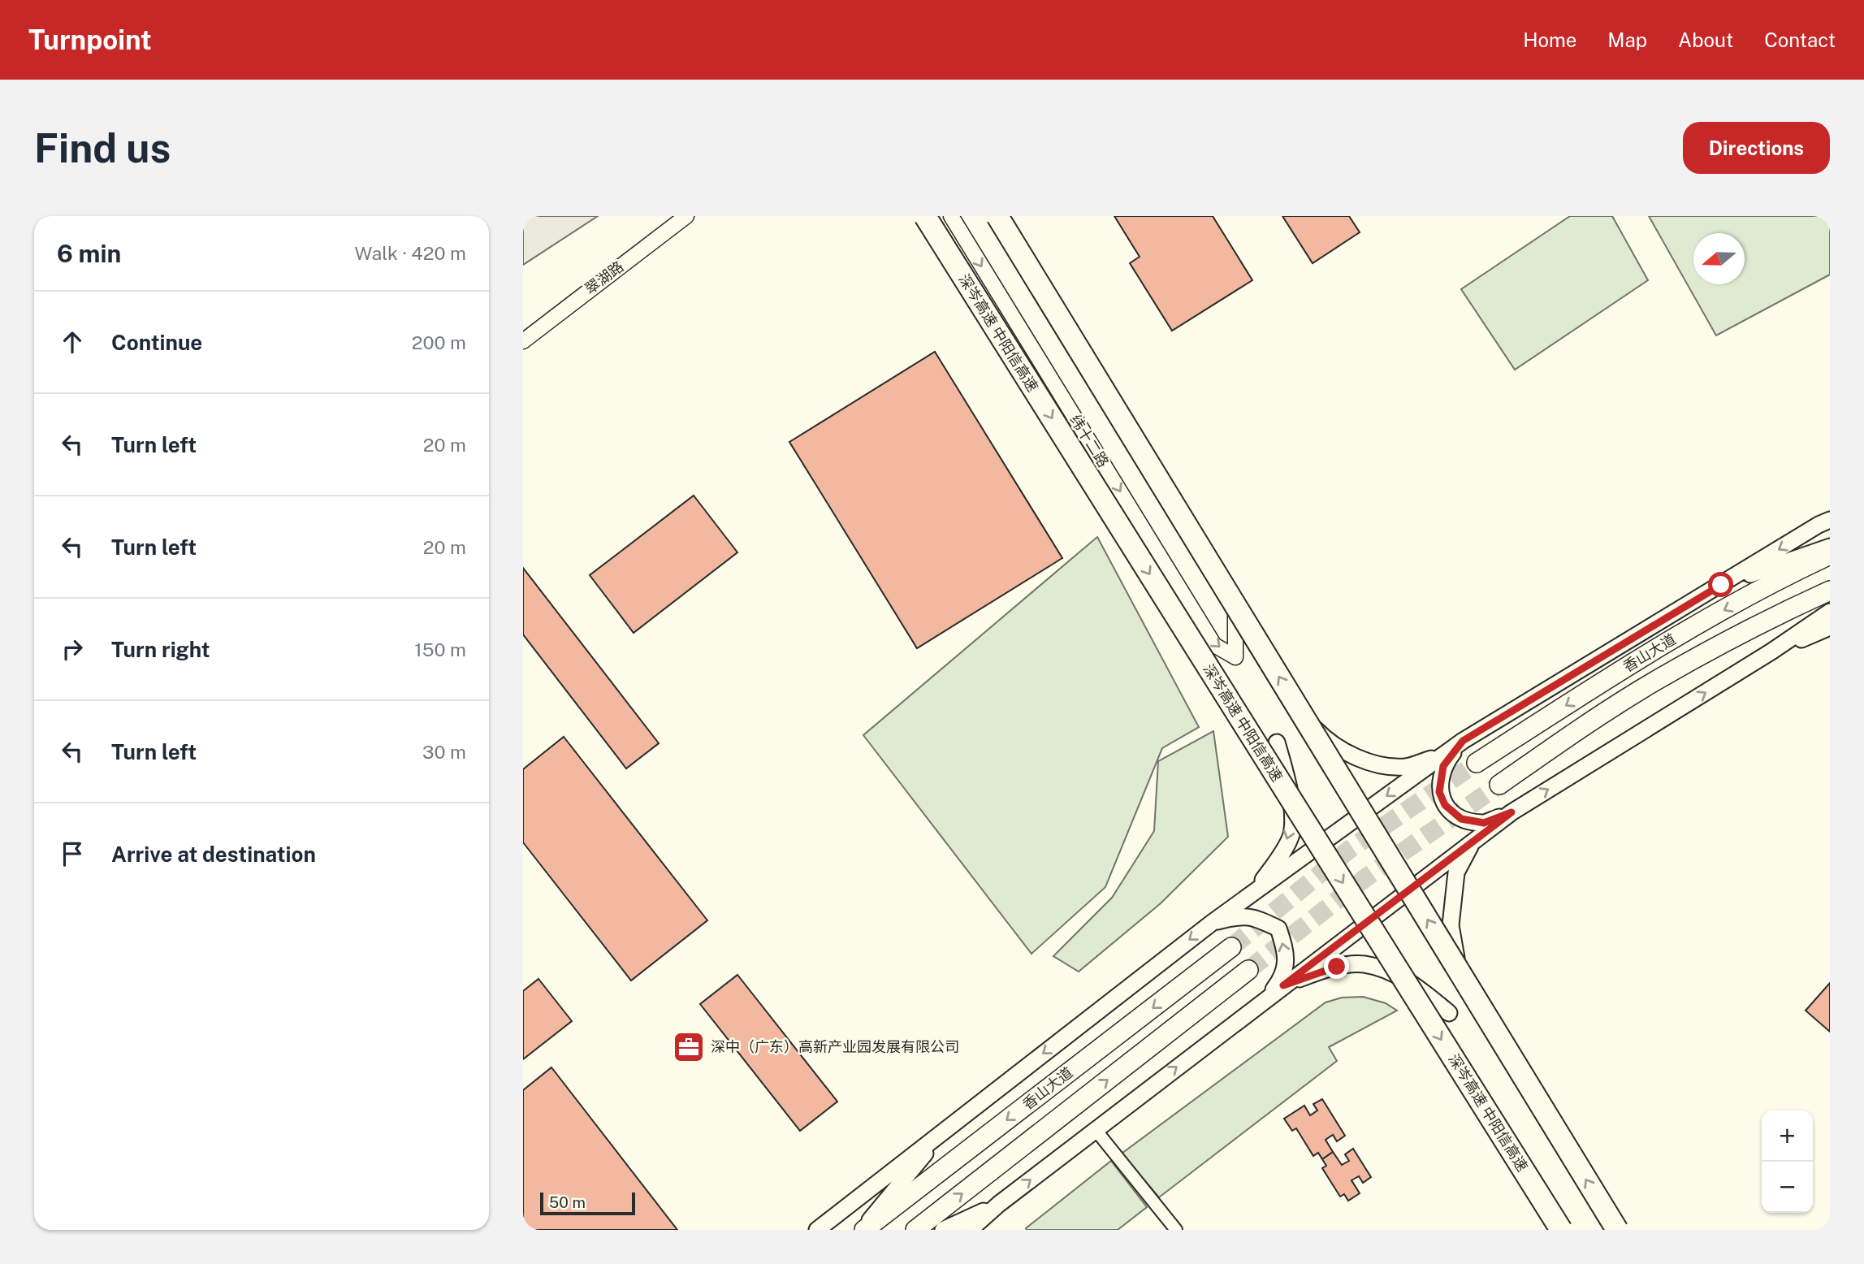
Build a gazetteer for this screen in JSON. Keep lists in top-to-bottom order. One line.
{"streets":{"highway":["深岑高速 中阳信高速","香山大道"],"street":["翠湖路","纬十二路"]},"places":{"office":["深中（广东）高新产业园发展有限公司"]},"scale_bar":"50 m","north":"left","page":{"header":"Turnpoint","nav":["Home","Map","About","Contact"],"buttons":"Directions","title":"Find us","heading":["6 min","Walk · 420 m"],"list":[["Continue","200 m"],["Turn left","20 m"],["Turn left","20 m"],["Turn right","150 m"],["Turn left","30 m"],"Arrive at destination"],"map_buttons":["+","−"],"scale":"50 m"}}
